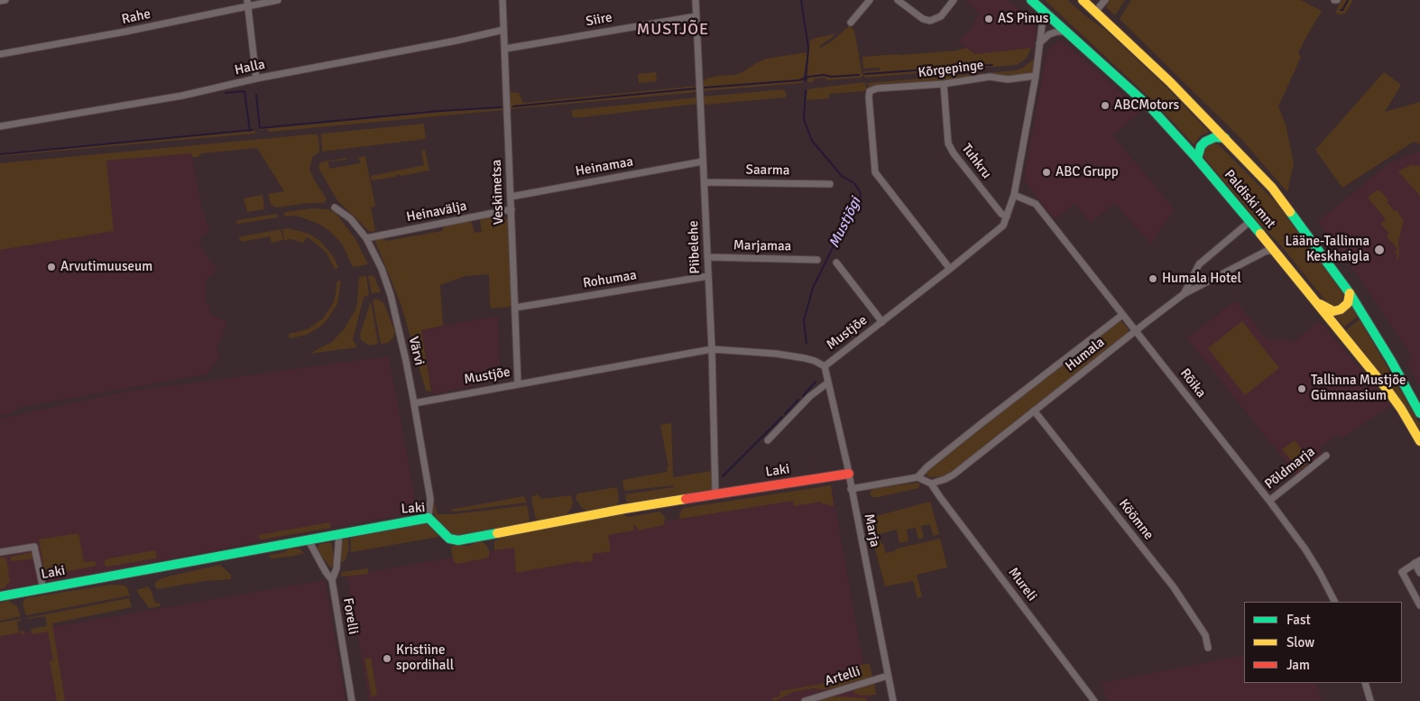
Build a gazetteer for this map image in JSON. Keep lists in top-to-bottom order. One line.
{"streets":{"main road":["Paldiski mnt","Laki"],"street":["Rahe","Siire","Halla","Kõrgepinge","Tuhkru","Heinamaa","Saarma","Veskimetsa","Heinavälja","Marjamaa","Piibelehe","Rohumaa","Mustjõe","Värvi","Humala","Rõika","Põldmarja","Köömne","Marja","Mureli","Forelli","Artelli"]},"crossings":[["Siire","Veskimetsa"],["Siire","Piibelehe"],["Halla","Veskimetsa"],["Kõrgepinge","Tuhkru"],["Kõrgepinge","Mustjõe"],["Tuhkru","Mustjõe"],["Heinamaa","Veskimetsa"],["Heinamaa","Piibelehe"],["Saarma","Piibelehe"],["Veskimetsa","Heinavälja"],["Veskimetsa","Rohumaa"],["Veskimetsa","Mustjõe"],["Paldiski mnt","Mustjõe"],["Paldiski mnt","Humala"],["Heinavälja","Värvi"],["Marjamaa","Piibelehe"],["Piibelehe","Rohumaa"],["Piibelehe","Mustjõe"],["Piibelehe","Laki"],["Mustjõe","Värvi"],["Mustjõe","Rõika"],["Mustjõe","Marja"],["Värvi","Laki"],["Humala","Rõika"],["Humala","Köömne"],["Humala","Mureli"],["Rõika","Põldmarja"],["Laki","Marja"],["Laki","Forelli"],["Marja","Artelli"]],"districts":["MUSTJÕE"],"water":["Mustjõgi"],"places":["AS Pinus","ABCMotors","ABC Grupp","Lääne-Tallinna Keskhaigla","Arvutimuuseum","Humala Hotel","Tallinna Mustjõe Gümnaasium","Kristiine spordihall"],"legend":["Fast","Slow","Jam"]}
